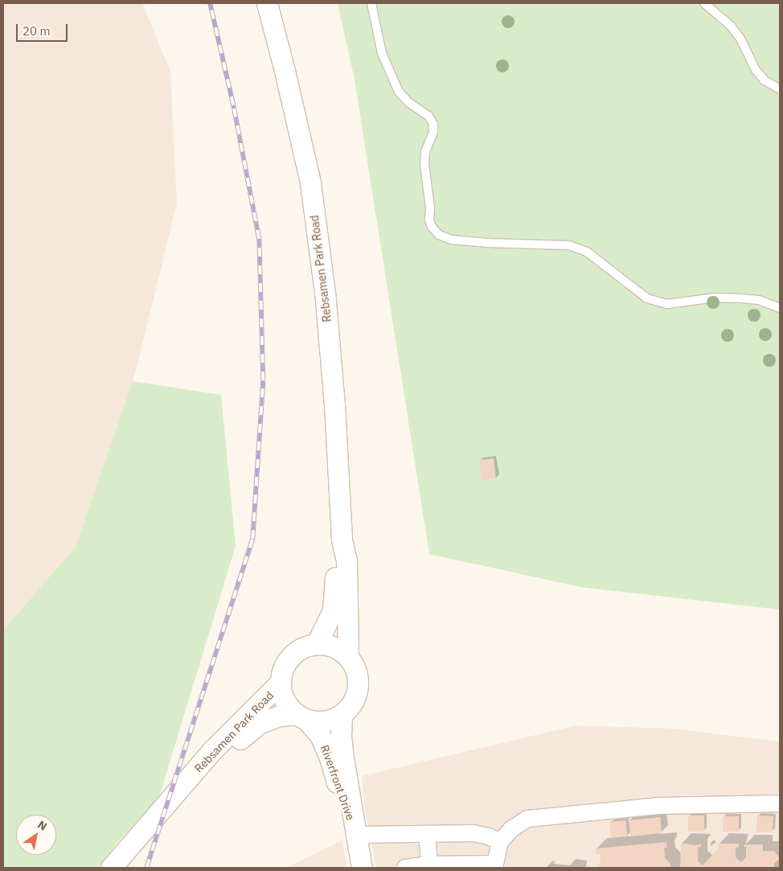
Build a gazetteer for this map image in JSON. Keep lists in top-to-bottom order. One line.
{"streets":{"street":["Rebsamen Park Road","Riverfront Drive"]},"crossings":[["Rebsamen Park Road","Riverfront Drive"]],"scale_bar":"20 m","north":"top right"}
